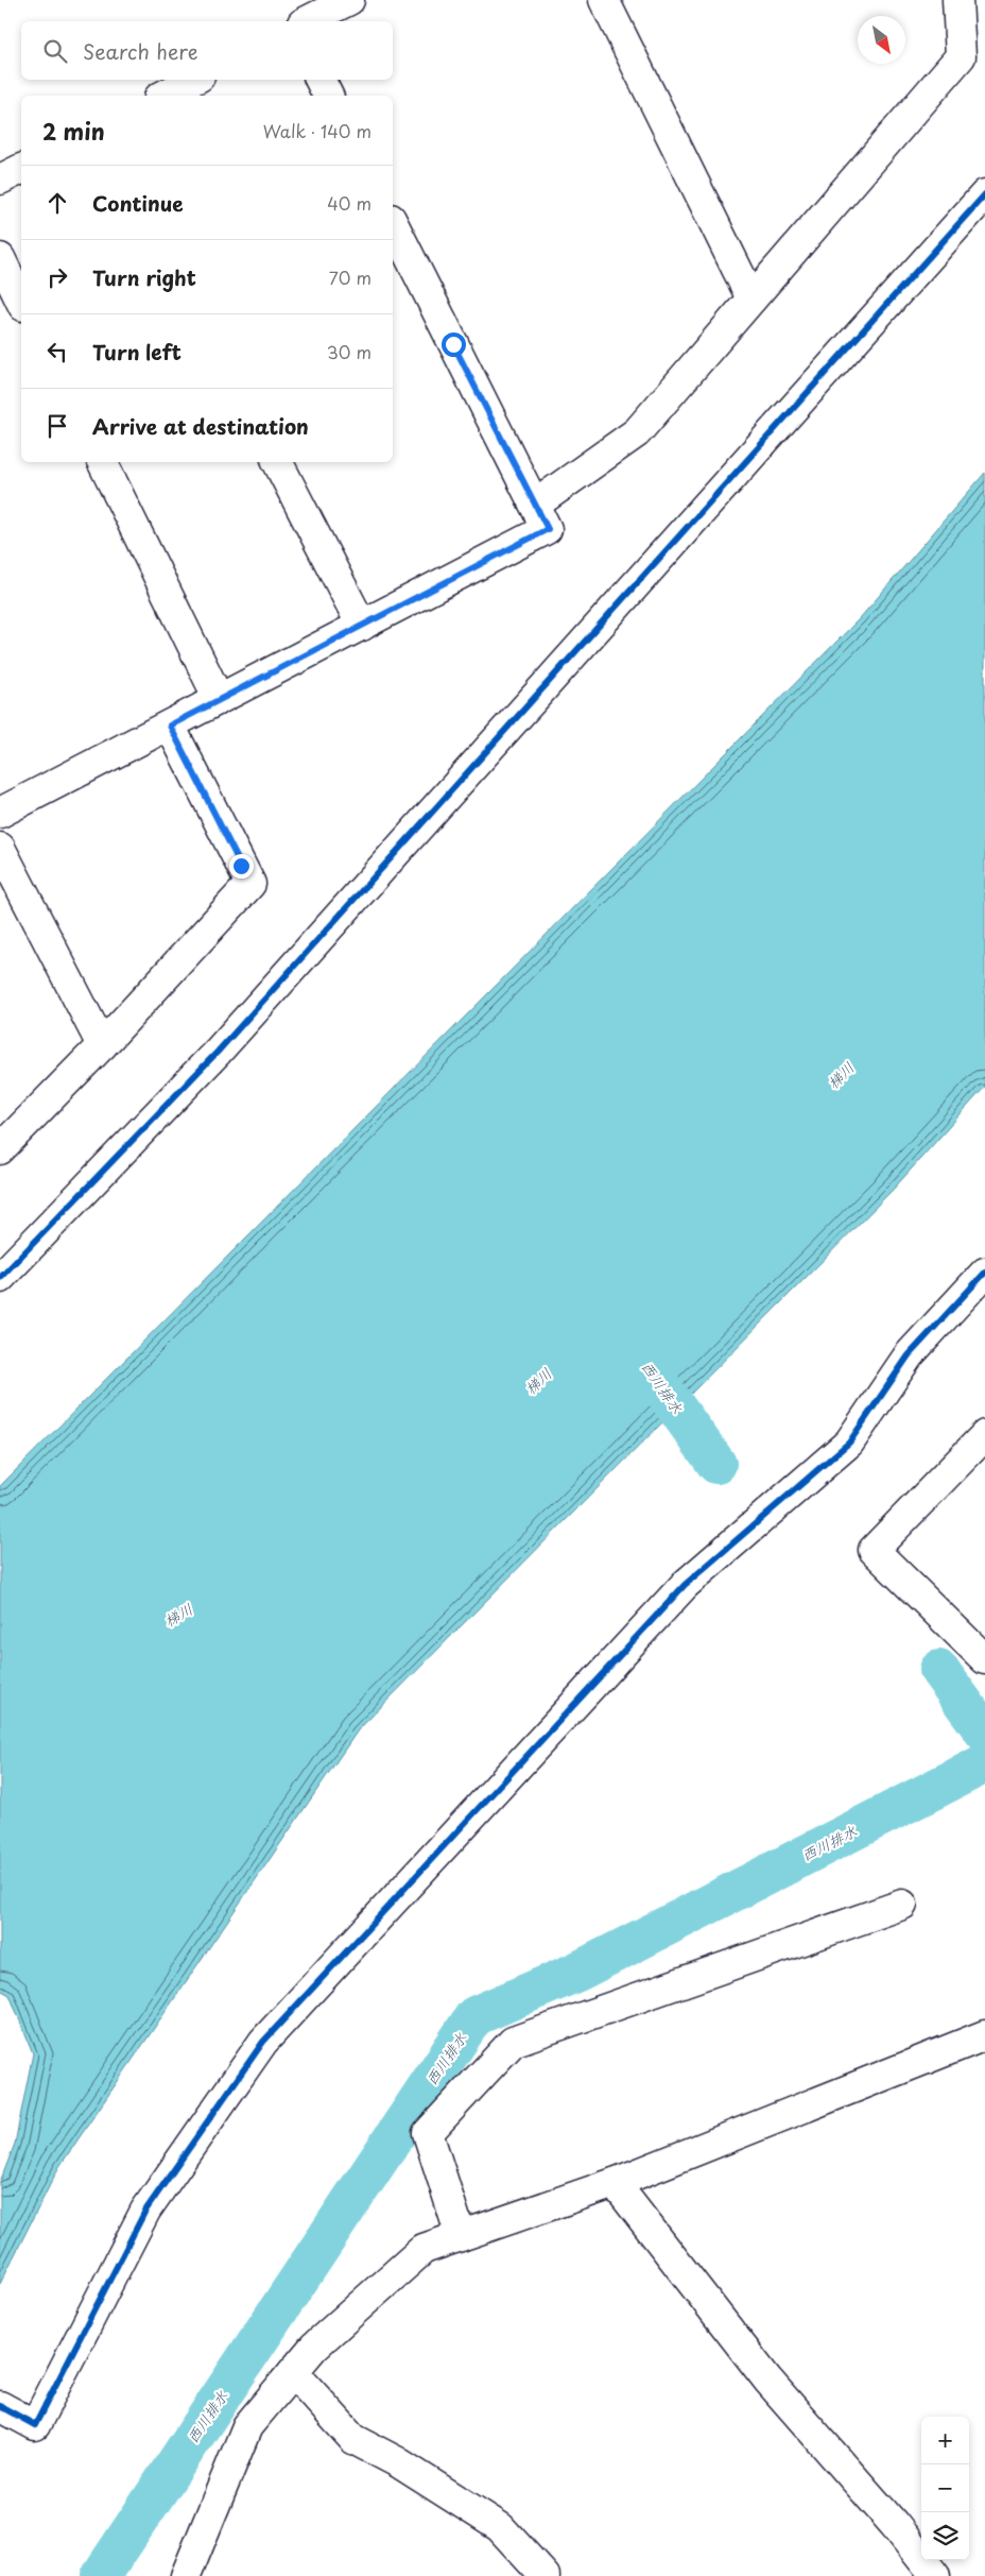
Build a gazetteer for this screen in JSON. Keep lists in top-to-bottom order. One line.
{"water":["梯川","西川排水"],"north":"bottom right","page":{"search":"Search here","heading":["2 min","Walk · 140 m"],"list":[["Continue","40 m"],["Turn right","70 m"],["Turn left","30 m"],"Arrive at destination"],"map_buttons":["+","−"]}}
